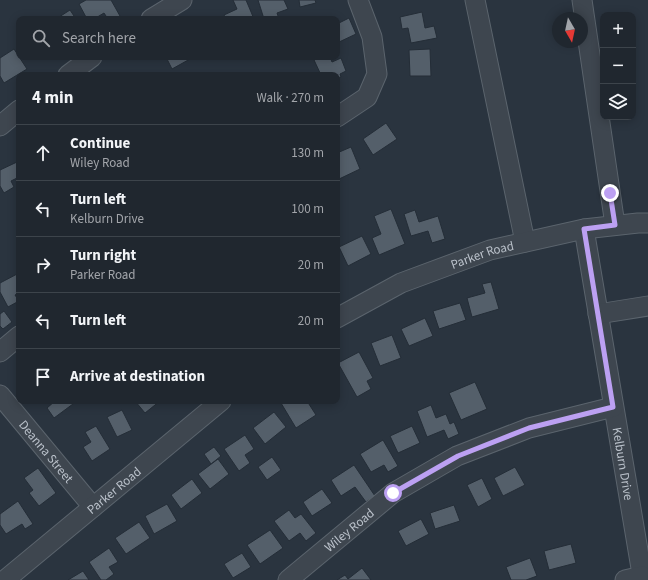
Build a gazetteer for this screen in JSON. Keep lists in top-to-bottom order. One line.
{"streets":{"street":["Parker Road","Deanna Street","Kelburn Drive","Wiley Road"]},"crossings":[["Parker Road","Deanna Street"],["Parker Road","Kelburn Drive"],["Kelburn Drive","Wiley Road"]],"north":"bottom","page":{"map_buttons":["+","−"],"search":"Search here","heading":["4 min","Walk · 270 m"],"list":[["Continue","Wiley Road","130 m"],["Turn left","Kelburn Drive","100 m"],["Turn right","Parker Road","20 m"],["Turn left","20 m"],"Arrive at destination"]}}
